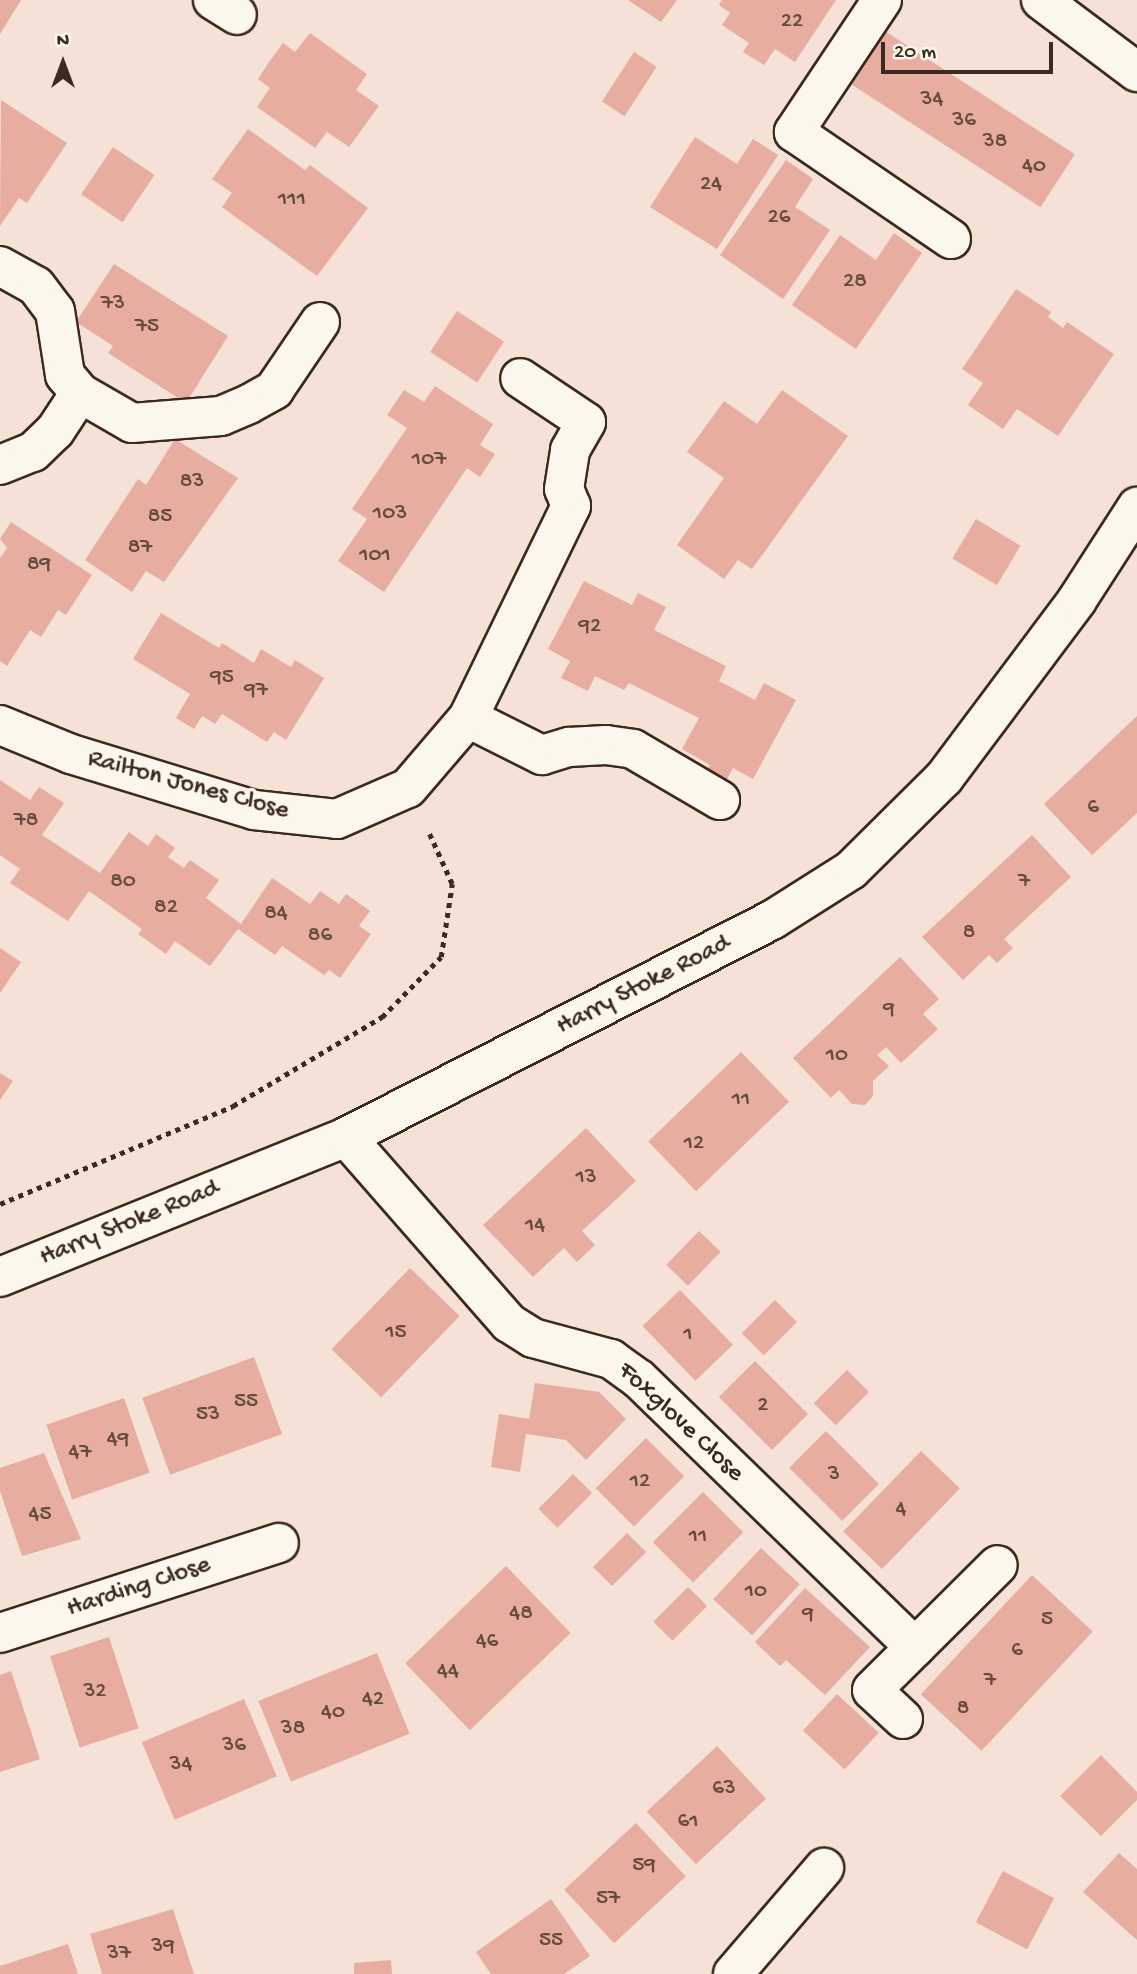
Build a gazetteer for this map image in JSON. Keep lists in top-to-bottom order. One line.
{"streets":{"street":["Railton Jones Close","Harry Stoke Road","Foxglove Close","Harding Close"]},"crossings":[["Harry Stoke Road","Foxglove Close"]],"house_numbers":["22","34","36","38","40","24","111","26","28","73","75","107","83","103","85","87","101","89","92","95","97","6","78","80","7","82","84","8","86","9","10","11","12","13","14","15","1","55","2","53","49","47","3","12","4","45","11","10","48","9","5","46","6","44","7","32","42","8","40","38","36","34","63","61","59","57","55","39","37"],"scale_bar":"20 m","north":"top"}
